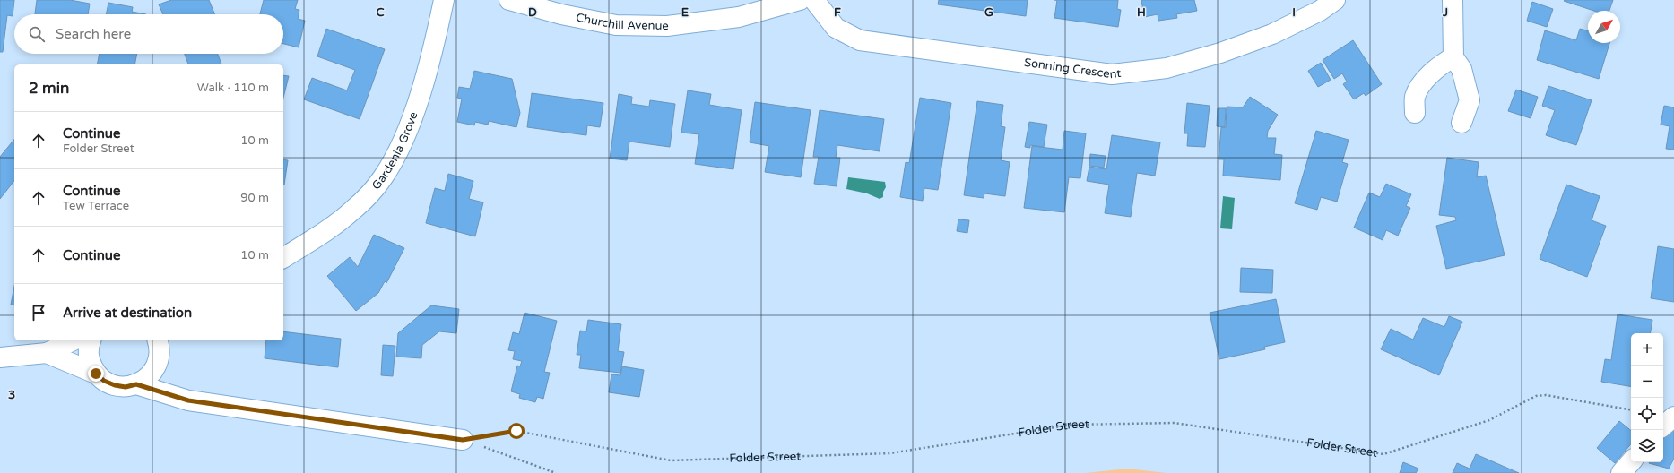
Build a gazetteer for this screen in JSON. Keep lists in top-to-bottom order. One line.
{"streets":{"street":["Churchill Avenue","Sonning Crescent","Gardenia Grove"],"path":["Folder Street"]},"north":"top right","page":{"search":"Search here","heading":["2 min","Walk · 110 m"],"list":[["Continue","Folder Street","10 m"],["Continue","Tew Terrace","90 m"],["Continue","10 m"],"Arrive at destination"],"map_buttons":["+","−"]},"grid":{"columns":["C","D","E","F","G","H","I","J"],"rows":["3"]}}
